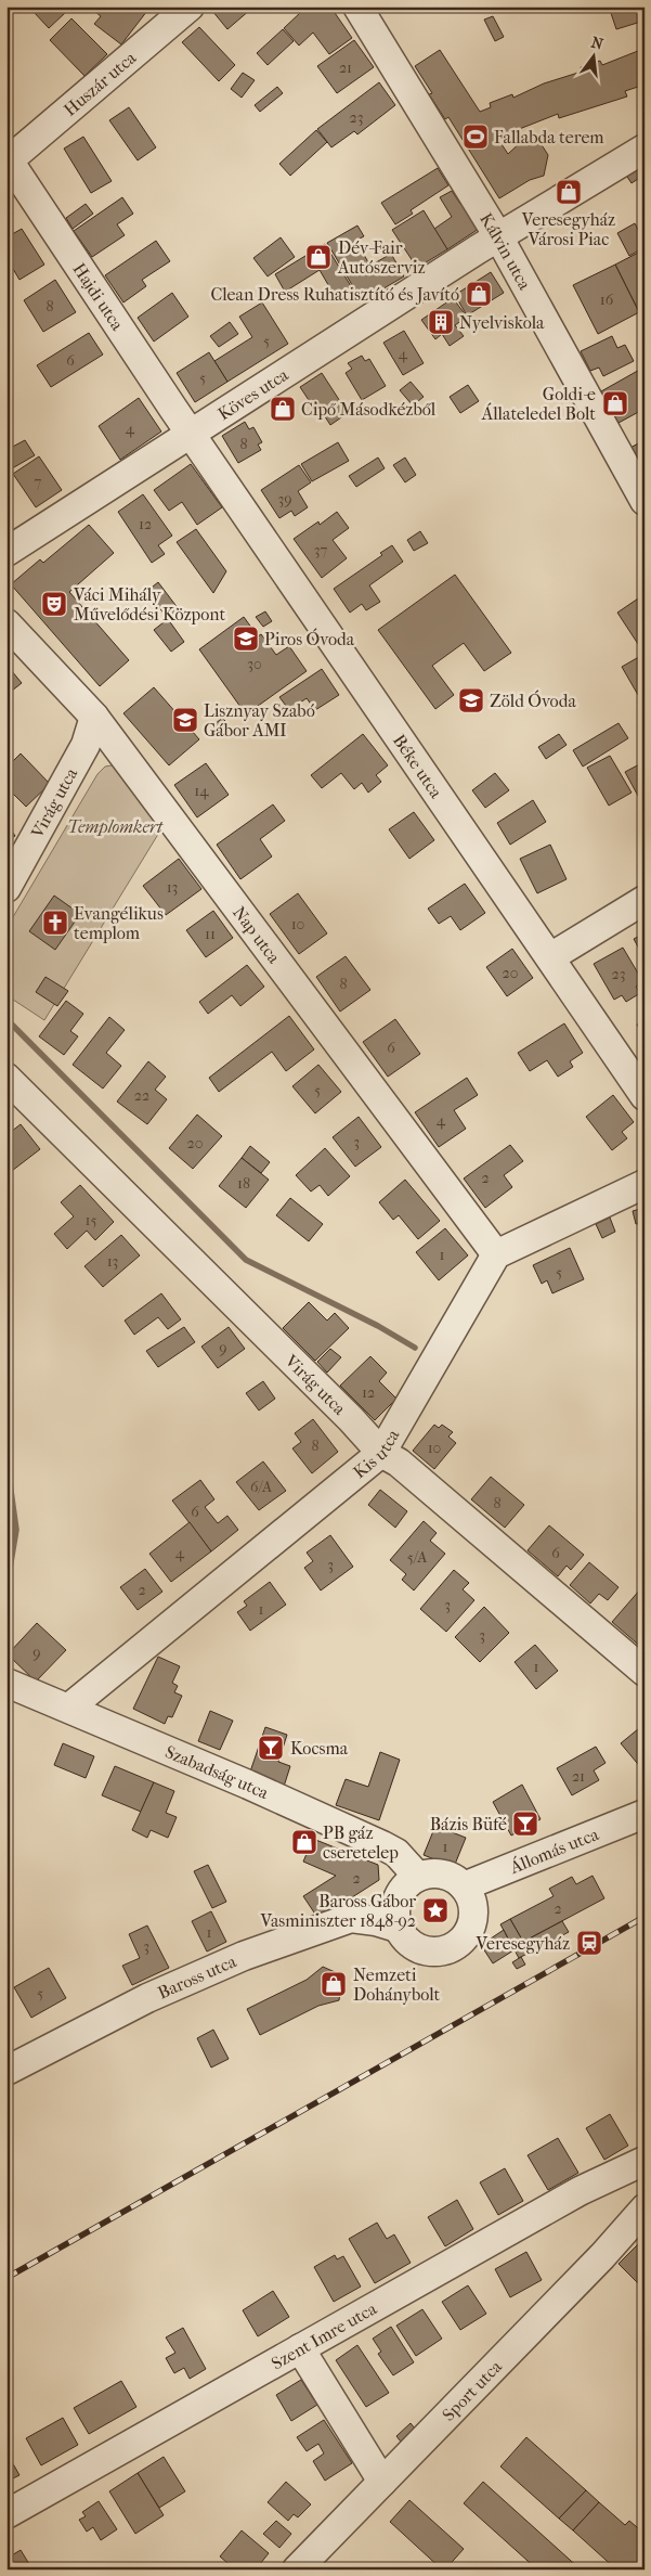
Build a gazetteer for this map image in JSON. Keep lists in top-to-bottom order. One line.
{"streets":{"street":["Huszár utca","Kálvin utca","Hajdi utca","Köves utca","Béke utca","Virág utca","Nap utca","Kis utca","Szabadság utca","Állomás utca","Baross utca","Szent Imre utca","Sport utca"]},"crossings":[["Huszár utca","Hajdi utca"],["Kálvin utca","Köves utca"],["Hajdi utca","Köves utca"],["Hajdi utca","Béke utca"],["Köves utca","Béke utca"],["Virág utca","Nap utca"],["Virág utca","Kis utca"],["Nap utca","Kis utca"],["Kis utca","Szabadság utca"],["Szabadság utca","Állomás utca"],["Szabadság utca","Baross utca"],["Állomás utca","Baross utca"]],"parks":["Templomkert"],"places":{"sports":["Fallabda terem"],"shop":["Veresegyház Városi Piac","Dév-Fair Autószerviz","Clean Dress Ruhatisztító és Javító","Goldi-e Állateledel Bolt","Cipő Másodkézből","PB gáz cseretelep","Nemzeti Dohánybolt"],"building":["Nyelviskola"],"theatre":["Váci Mihály Művelődési Központ"],"school or university":["Piros Óvoda","Zöld Óvoda","Lisznyay Szabó Gábor AMI"],"church":["Evangélikus templom"],"bar":["Kocsma","Bázis Büfé"],"place":["Baross Gábor Vasminiszter 1848-92"],"station":["Veresegyház"]},"house_numbers":["21","23","16","8","5","4","6","5","4","8","7","39","12","37","30","14","13","10","11","20","23","8","6","5","22","4","3","20","2","18","15","1","13","5","9","12","8","10","6/A","8","6","4","6","5/A","3","2","3","1","3","9","1","21","1","2","2","1","3","5"],"north":"top"}
